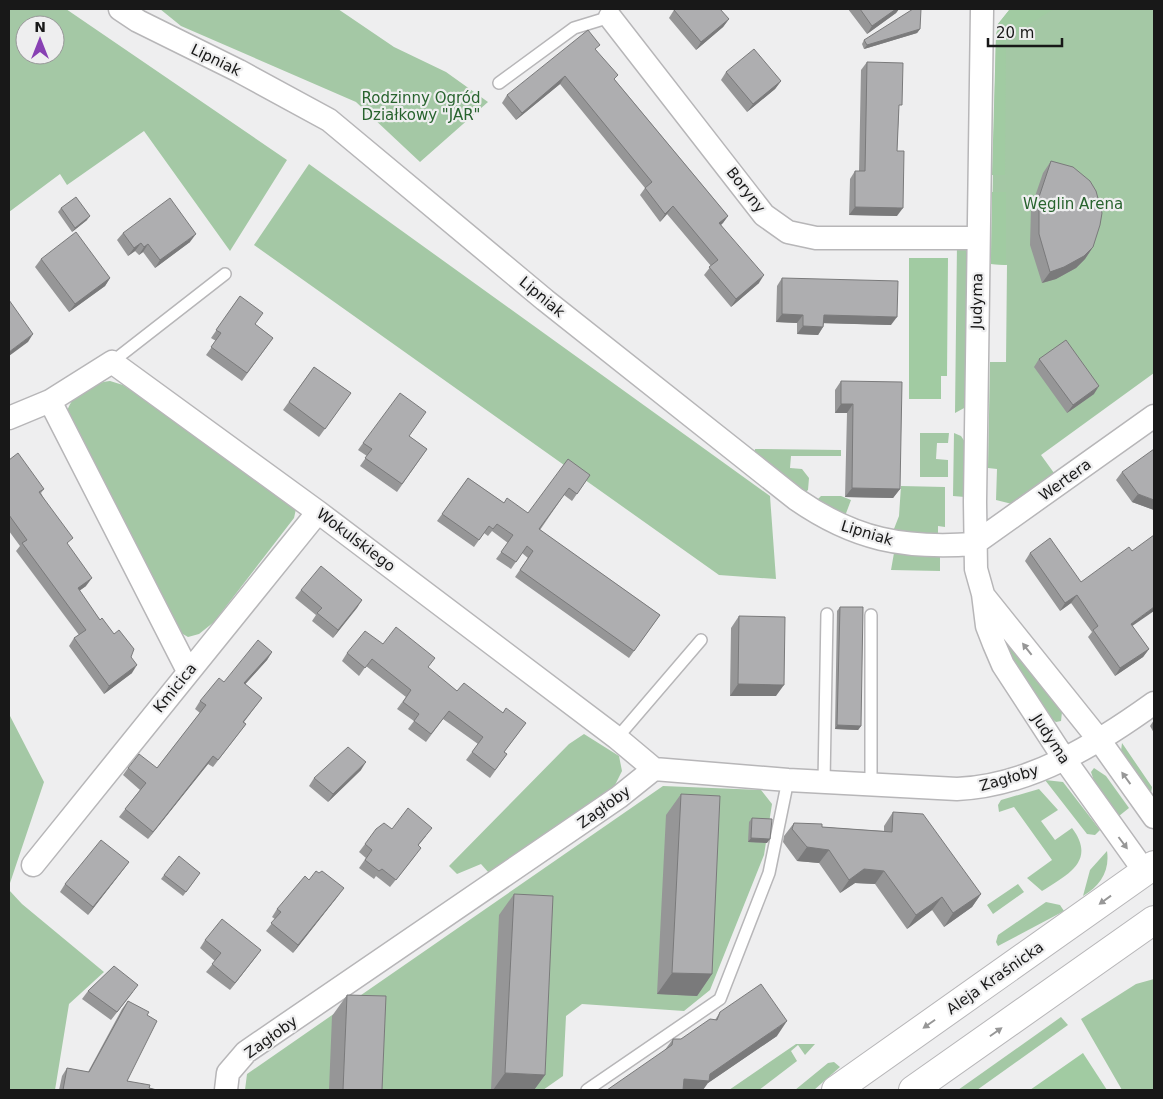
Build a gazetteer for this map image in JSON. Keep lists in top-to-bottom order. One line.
{"streets":{"main road":["Aleja Kraśnicka"],"street":["Lipniak","Boryny","Judyma","Wertera","Wokulskiego","Kmicica","Zagłoby"]},"crossings":[["Lipniak","Judyma"],["Lipniak","Wertera"],["Boryny","Judyma"],["Judyma","Wertera"],["Judyma","Zagłoby"],["Judyma","Aleja Kraśnicka"],["Wokulskiego","Kmicica"],["Wokulskiego","Zagłoby"]],"parks":["Rodzinny Ogród Działkowy \"JAR\"","Węglin Arena"],"scale_bar":"20 m","north":"top"}
